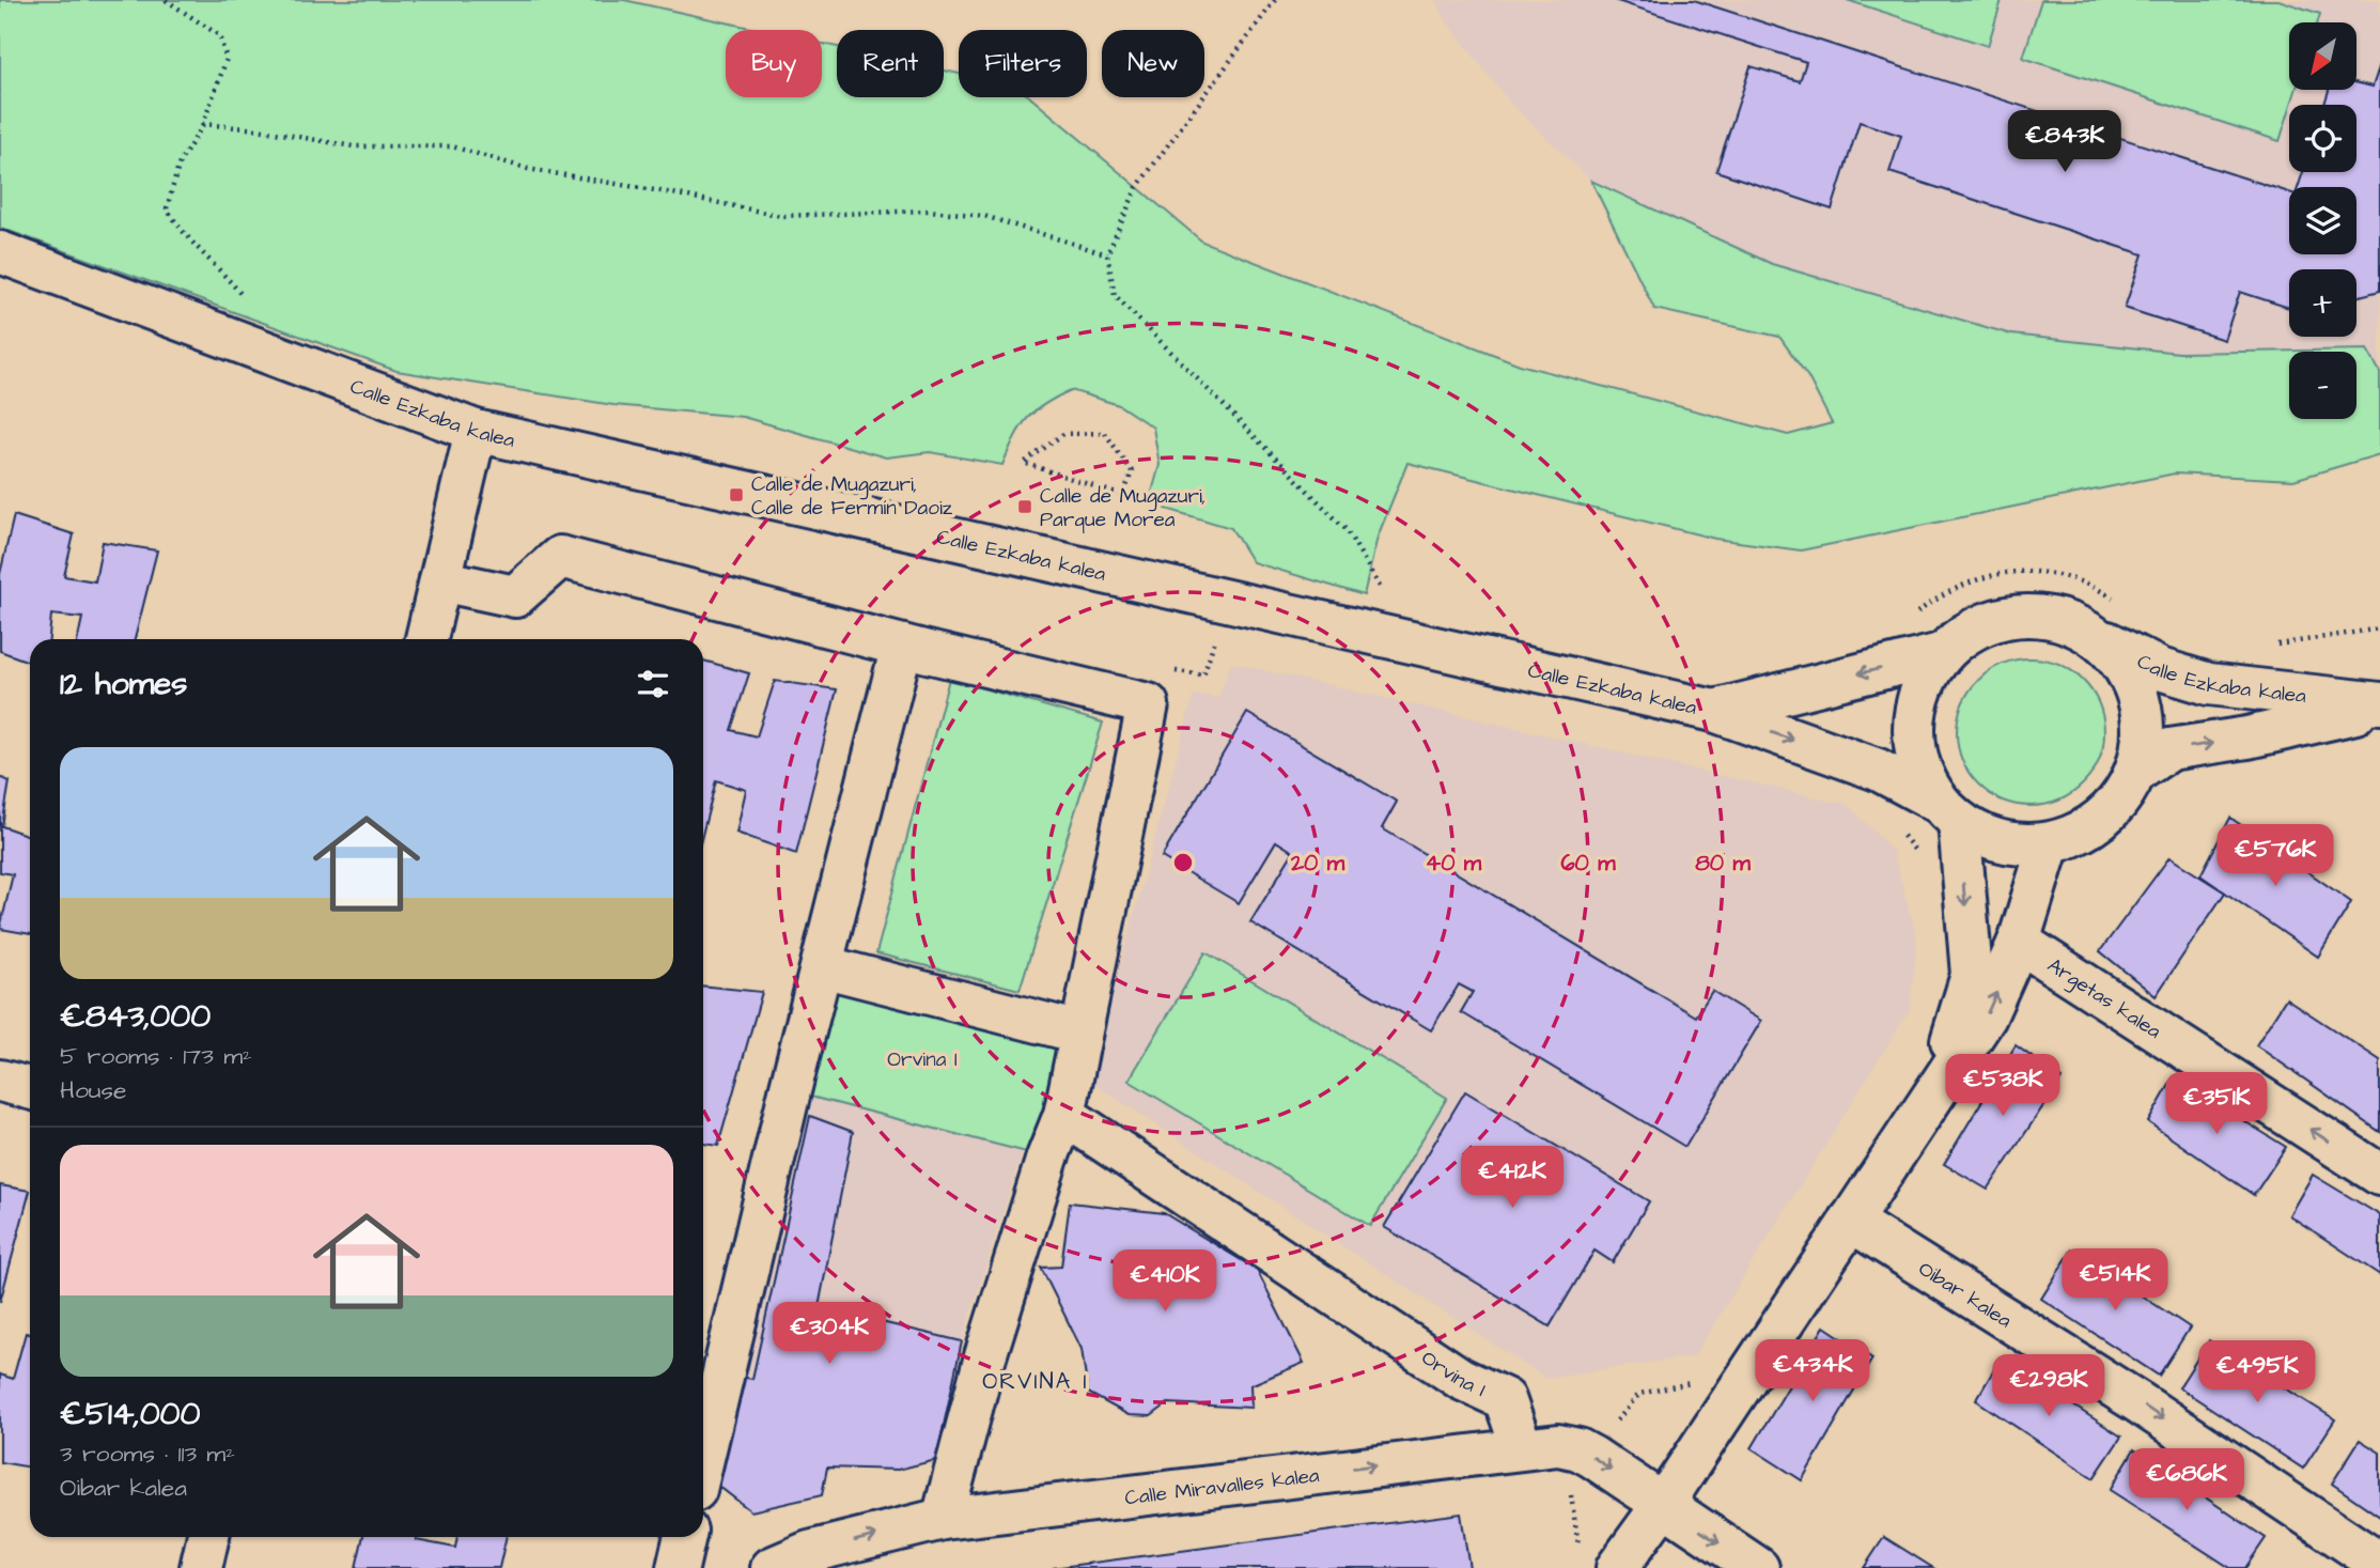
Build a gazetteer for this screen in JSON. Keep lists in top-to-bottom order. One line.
{"streets":{"street":["Calle Ezkaba kalea","Argetas kalea","Oibar kalea","Orvina I","Calle Miravalles kalea"]},"crossings":[["Orvina I","Calle Miravalles kalea"]],"one_way":["Argetas kalea","Oibar kalea","Calle Miravalles kalea"],"districts":["ORVINA I"],"parks":["Orvina I"],"places":{"transit":["Calle de Mugazuri, Calle de Fermín Daoiz","Calle de Mugazuri, Parque Morea"]},"north":"bottom left","page":{"map_buttons":["+","−"],"chip":["Buy","Rent","Filters","New"],"price":["€843K","€576K","€538K","€351K","€412K","€514K","€410K","€304K","€434K","€495K","€298K","€686K"],"heading":"12 homes","list":[{"name":"€843,000","note":"5 rooms · 173 m² · House"},{"name":"€514,000","note":"3 rooms · 113 m² · Oibar kalea"}]},"rings":["20 m","40 m","60 m","80 m"]}
